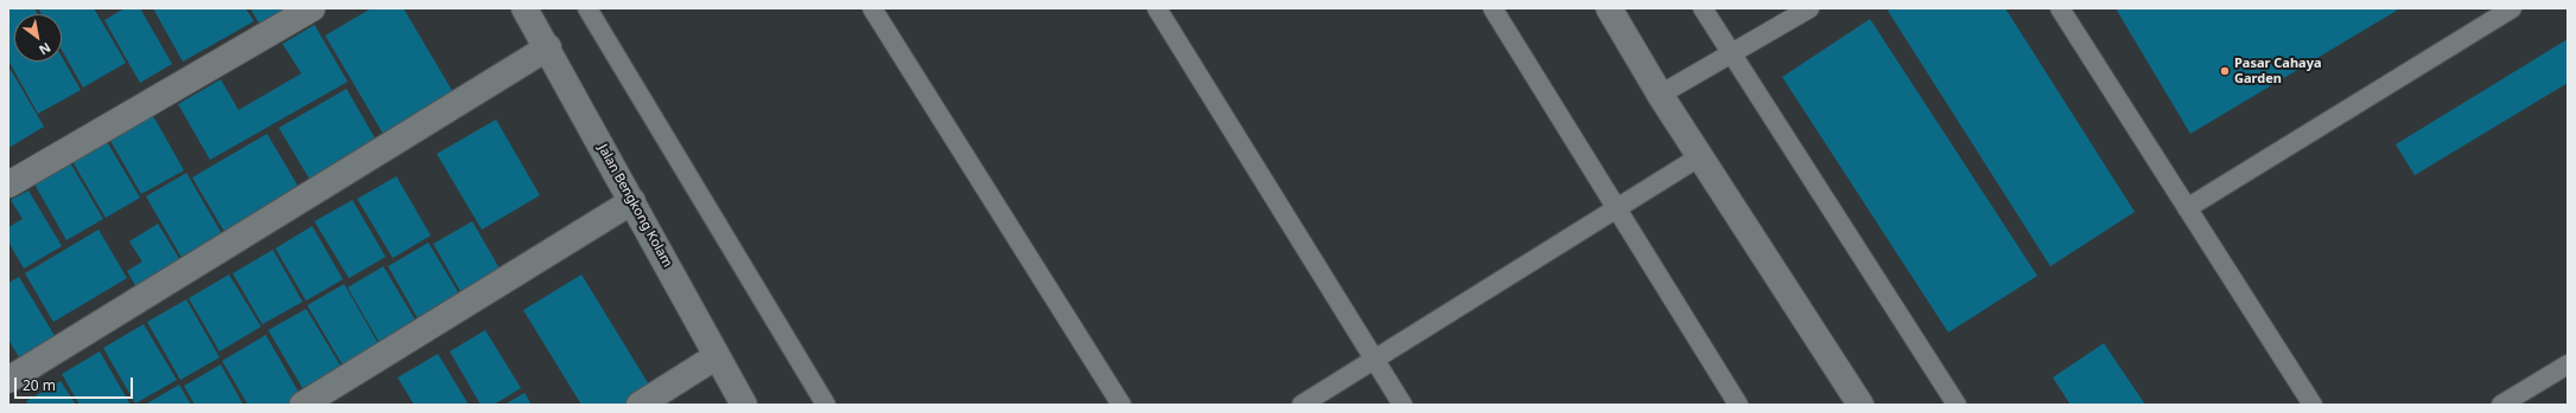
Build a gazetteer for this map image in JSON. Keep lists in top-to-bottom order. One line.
{"streets":{"street":["Jalan Bengkong Kolam"]},"places":["Pasar Cahaya Garden"],"scale_bar":"20 m","north":"bottom right"}
